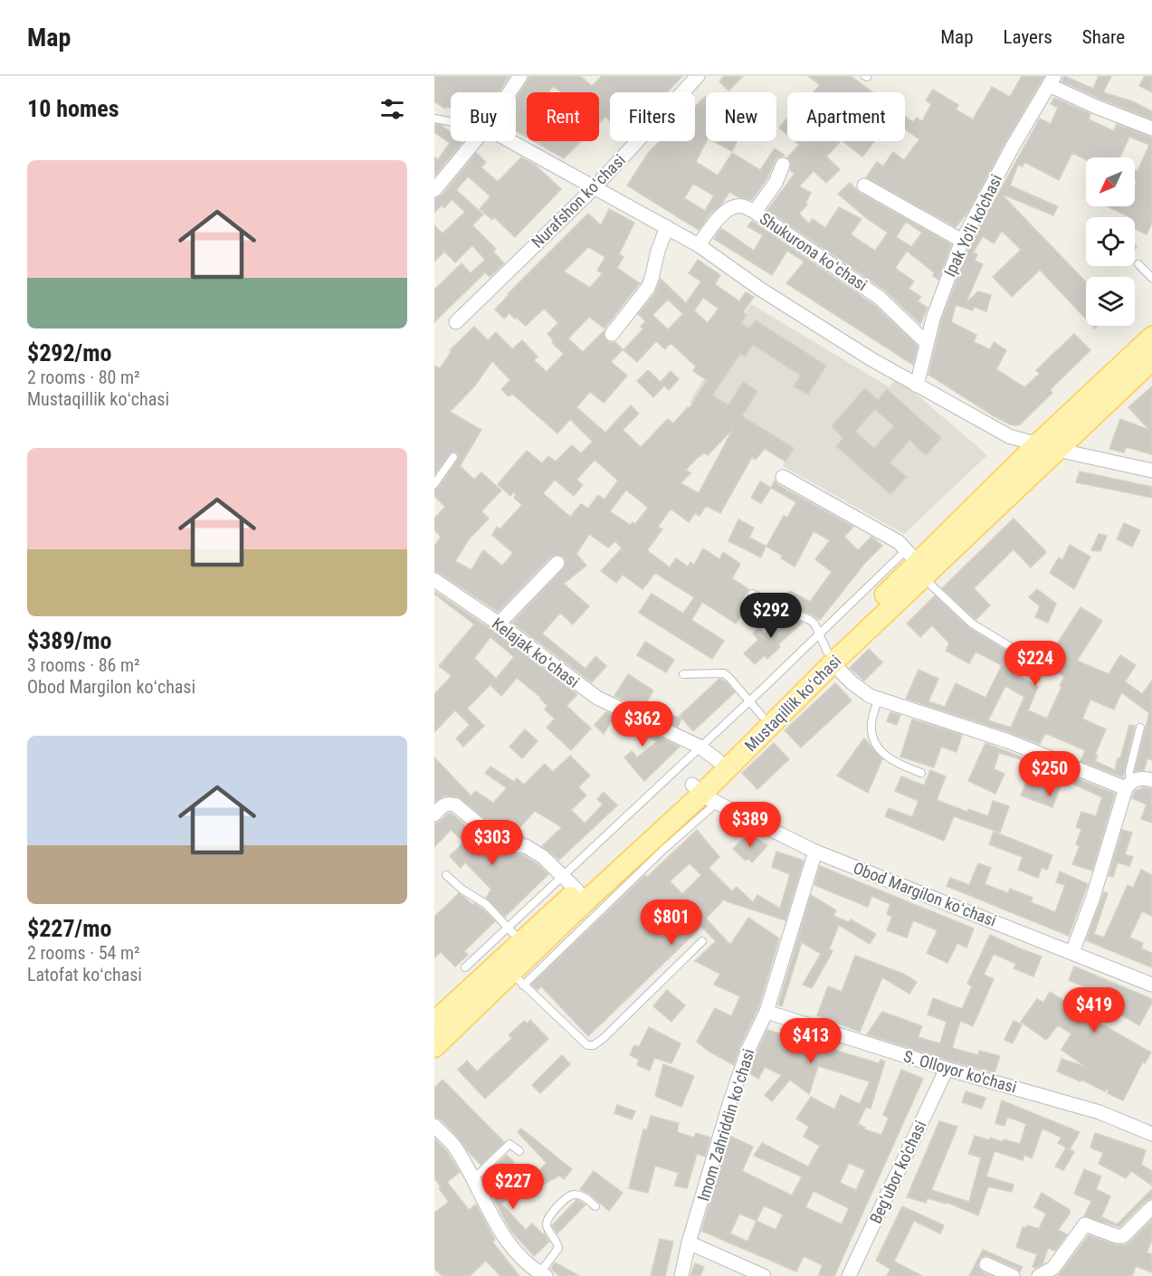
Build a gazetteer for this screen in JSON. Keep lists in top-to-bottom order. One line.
{"streets":{"main road":["Mustaqillik koʻchasi"],"street":["Nurafshon koʻchasi","Ipak Yo'li ko'chasi","Shukurona koʻchasi","Kelajak koʻchasi","Obod Margilon koʻchasi","S. Olloyor ko'chasi","Imom Zahriddin koʻchasi","Beg'ubor ko'chasi"]},"crossings":[["Ipak Yo'li ko'chasi","Shukurona koʻchasi"],["Kelajak koʻchasi","Mustaqillik koʻchasi"],["Mustaqillik koʻchasi","Obod Margilon koʻchasi"],["Obod Margilon koʻchasi","Imom Zahriddin koʻchasi"],["S. Olloyor ko'chasi","Imom Zahriddin koʻchasi"],["S. Olloyor ko'chasi","Beg'ubor ko'chasi"]],"north":"bottom left","page":{"header":"Map","nav":["Map","Layers","Share"],"heading":"10 homes","chip":["Buy","Rent","Filters","New","Apartment"],"list":[{"name":"$292/mo","note":"2 rooms · 80 m² · Mustaqillik koʻchasi"},{"name":"$389/mo","note":"3 rooms · 86 m² · Obod Margilon koʻchasi"},{"name":"$227/mo","note":"2 rooms · 54 m² · Latofat koʻchasi"}],"price":["$292","$224","$362","$250","$389","$303","$801","$419","$413","$227"]}}
